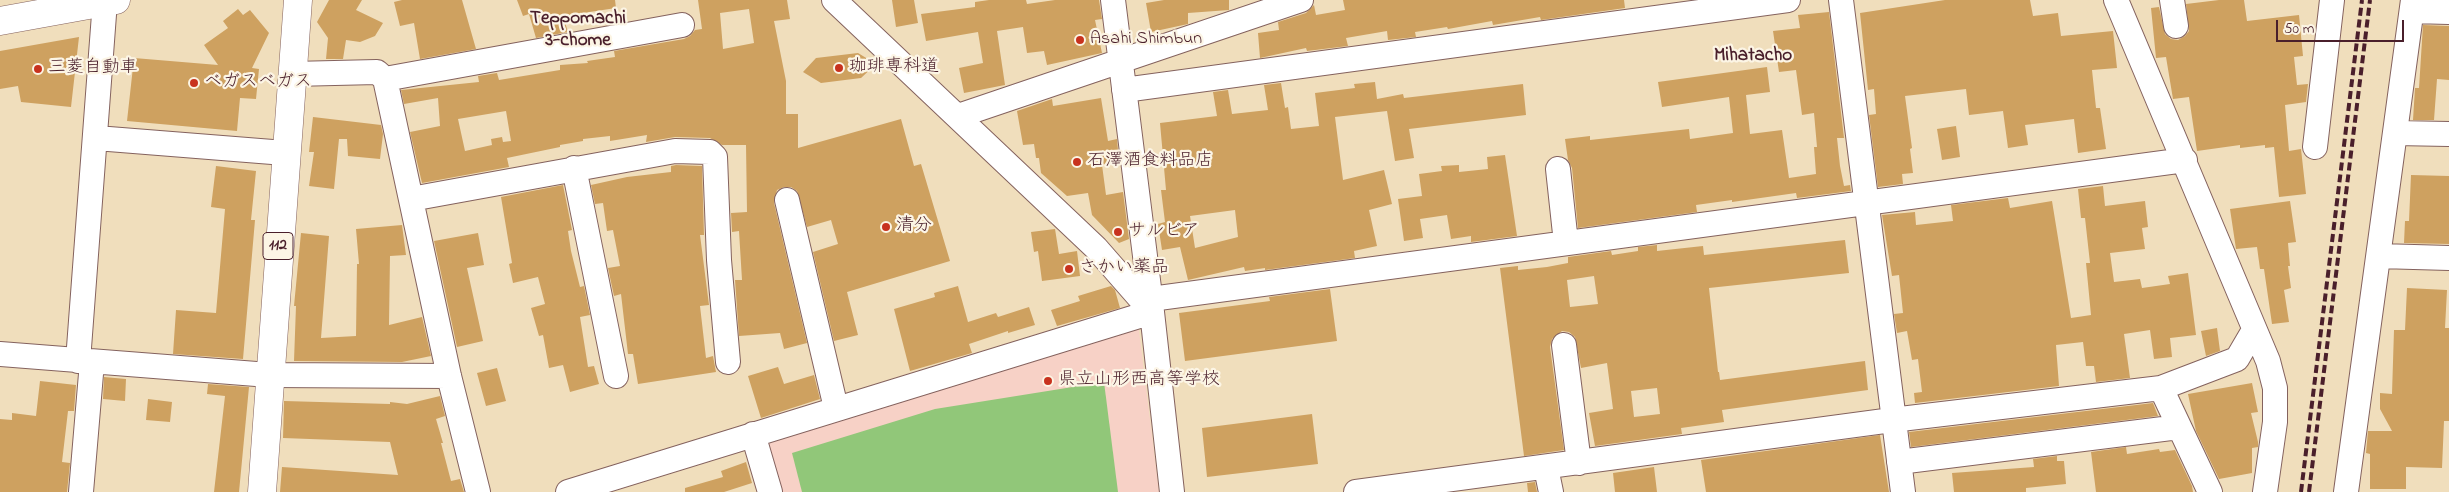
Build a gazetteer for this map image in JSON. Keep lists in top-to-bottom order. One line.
{"streets":{"highway":["112"]},"districts":["Teppomachi 3-chome","Mihatacho"],"places":["Asahi Shimbun","珈琲専科道","三菱自動車","ベガスベガス","石澤酒食料品店","清分","サルビア","さかい薬品","県立山形西高等学校"],"scale_bar":"50 m"}
